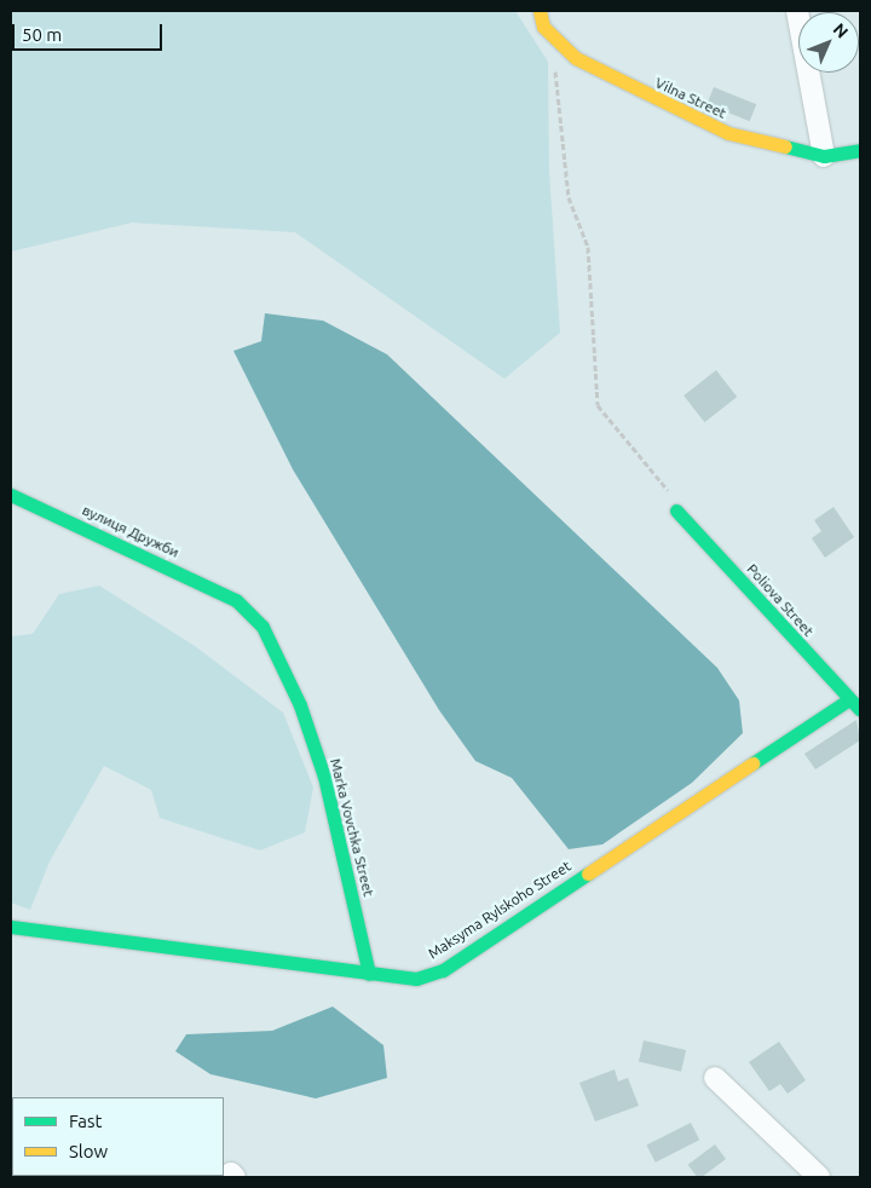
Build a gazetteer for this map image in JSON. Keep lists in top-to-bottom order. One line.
{"streets":{"street":["Vilna Street","вулиця Дружби","Poliova Street","Marka Vovchka Street","Maksyma Rylskoho Street"]},"crossings":[["вулиця Дружби","Marka Vovchka Street"],["Poliova Street","Maksyma Rylskoho Street"],["Marka Vovchka Street","Maksyma Rylskoho Street"]],"legend":["Fast","Slow"],"scale_bar":"50 m","north":"top right"}
